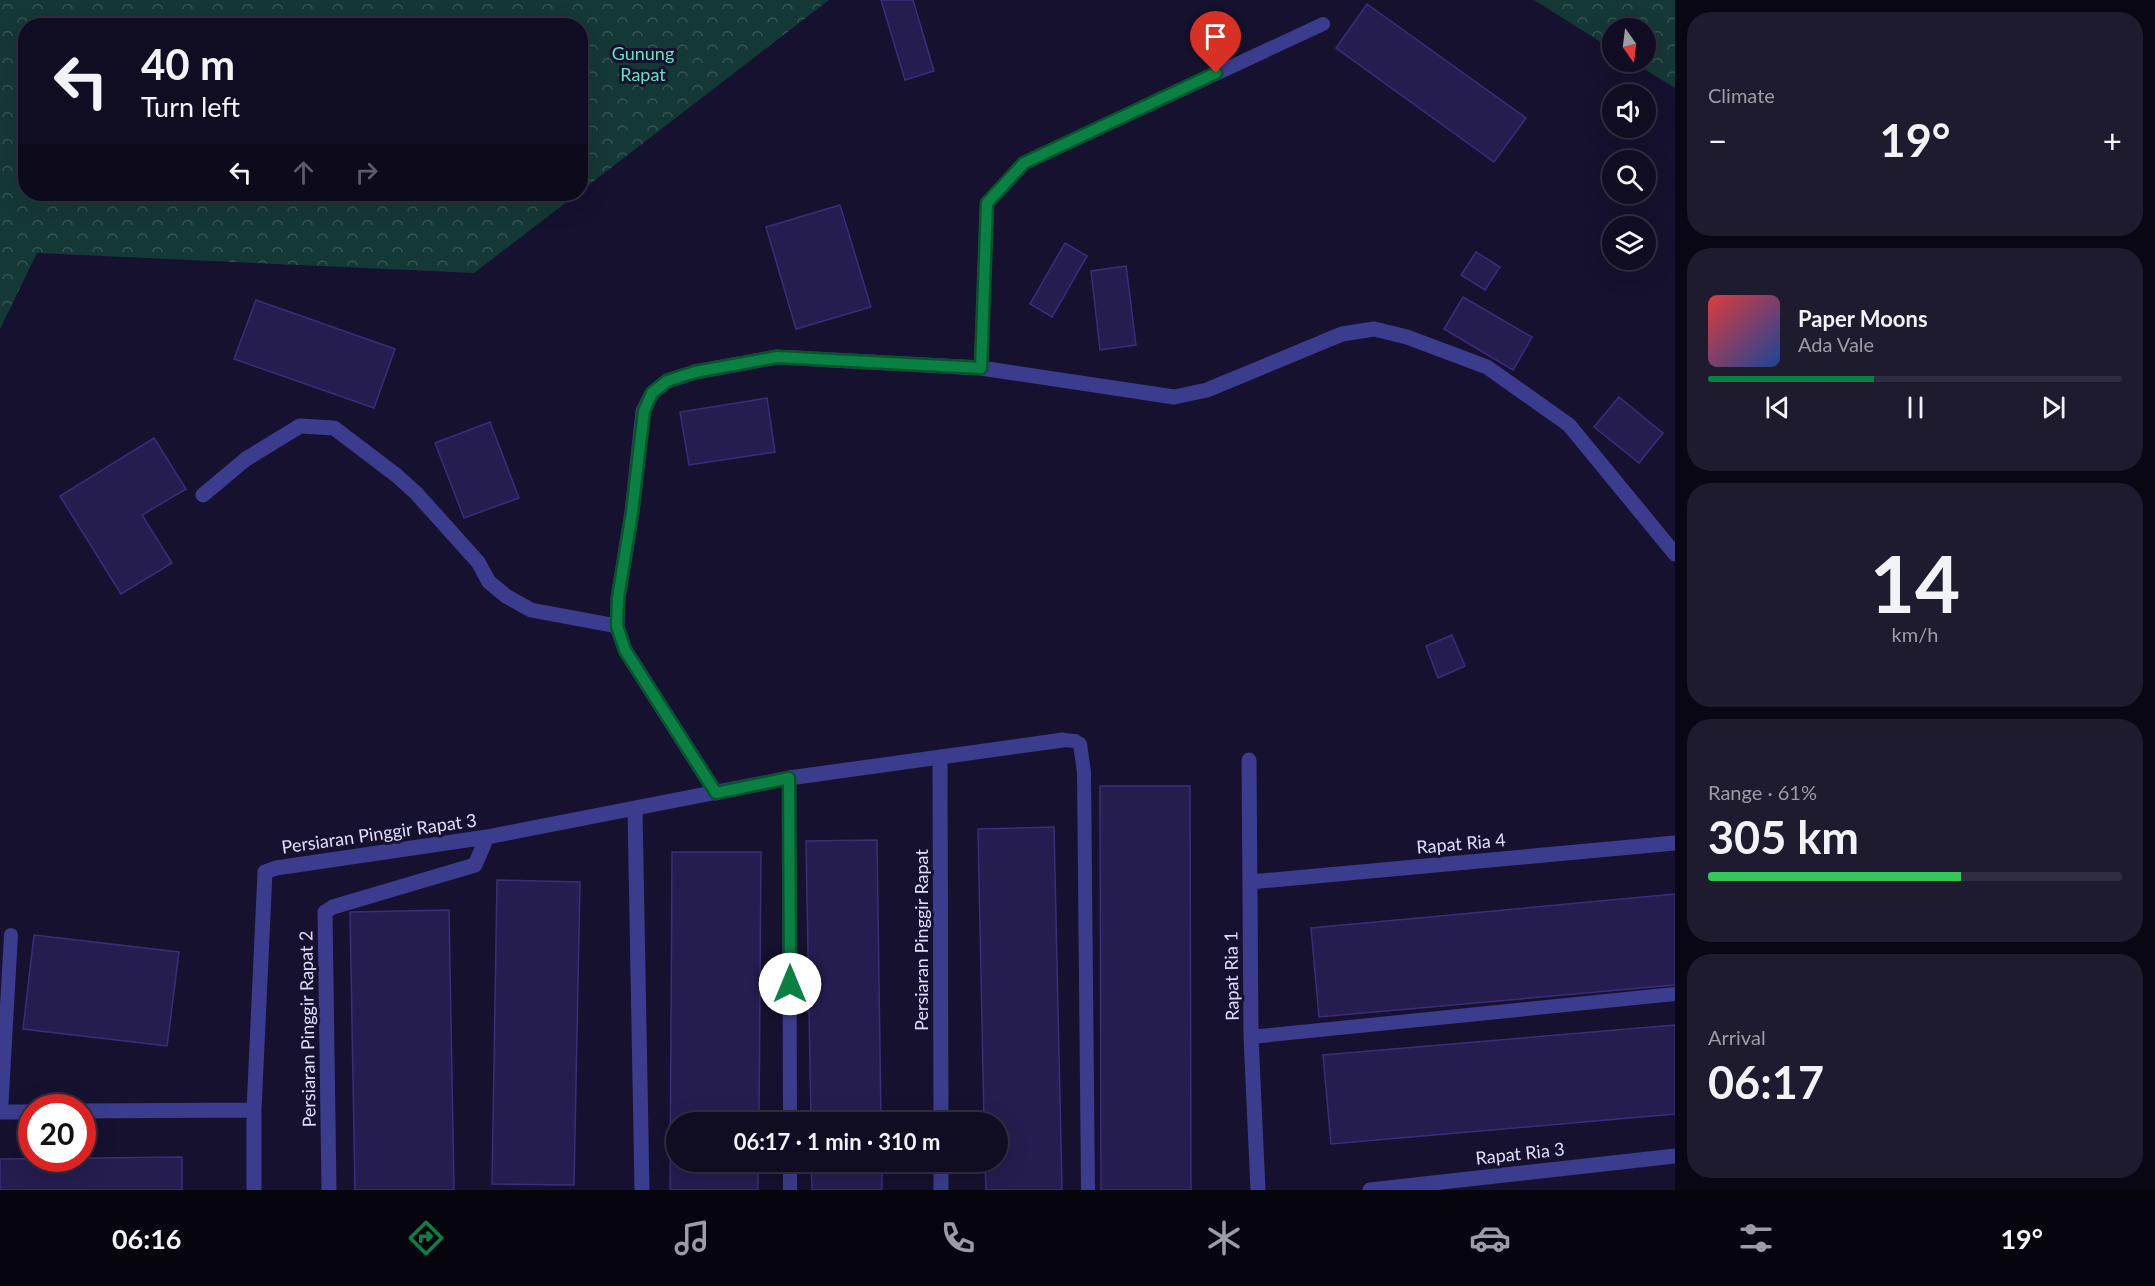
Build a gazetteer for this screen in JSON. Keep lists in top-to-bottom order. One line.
{"streets":{"street":["Persiaran Pinggir Rapat 3","Rapat Ria 4","Persiaran Pinggir Rapat","Rapat Ria 1","Persiaran Pinggir Rapat 2","Rapat Ria 3"]},"crossings":[["Persiaran Pinggir Rapat 3","Persiaran Pinggir Rapat"],["Persiaran Pinggir Rapat 3","Persiaran Pinggir Rapat 2"],["Rapat Ria 4","Rapat Ria 1"]],"parks":["Gunung Rapat"],"north":"bottom","page":{"tile":["Climate",["14","km/h"],["Range · 61%","305 km"],["Arrival","06:17"]],"turn":["40 m","Turn left"],"heat":["−","19°","+"],"song":["Paper Moons","Ada Vale"],"limit":"20","trip":"06:17 · 1 min · 310 m","tabs":["06:16","19°"]}}
